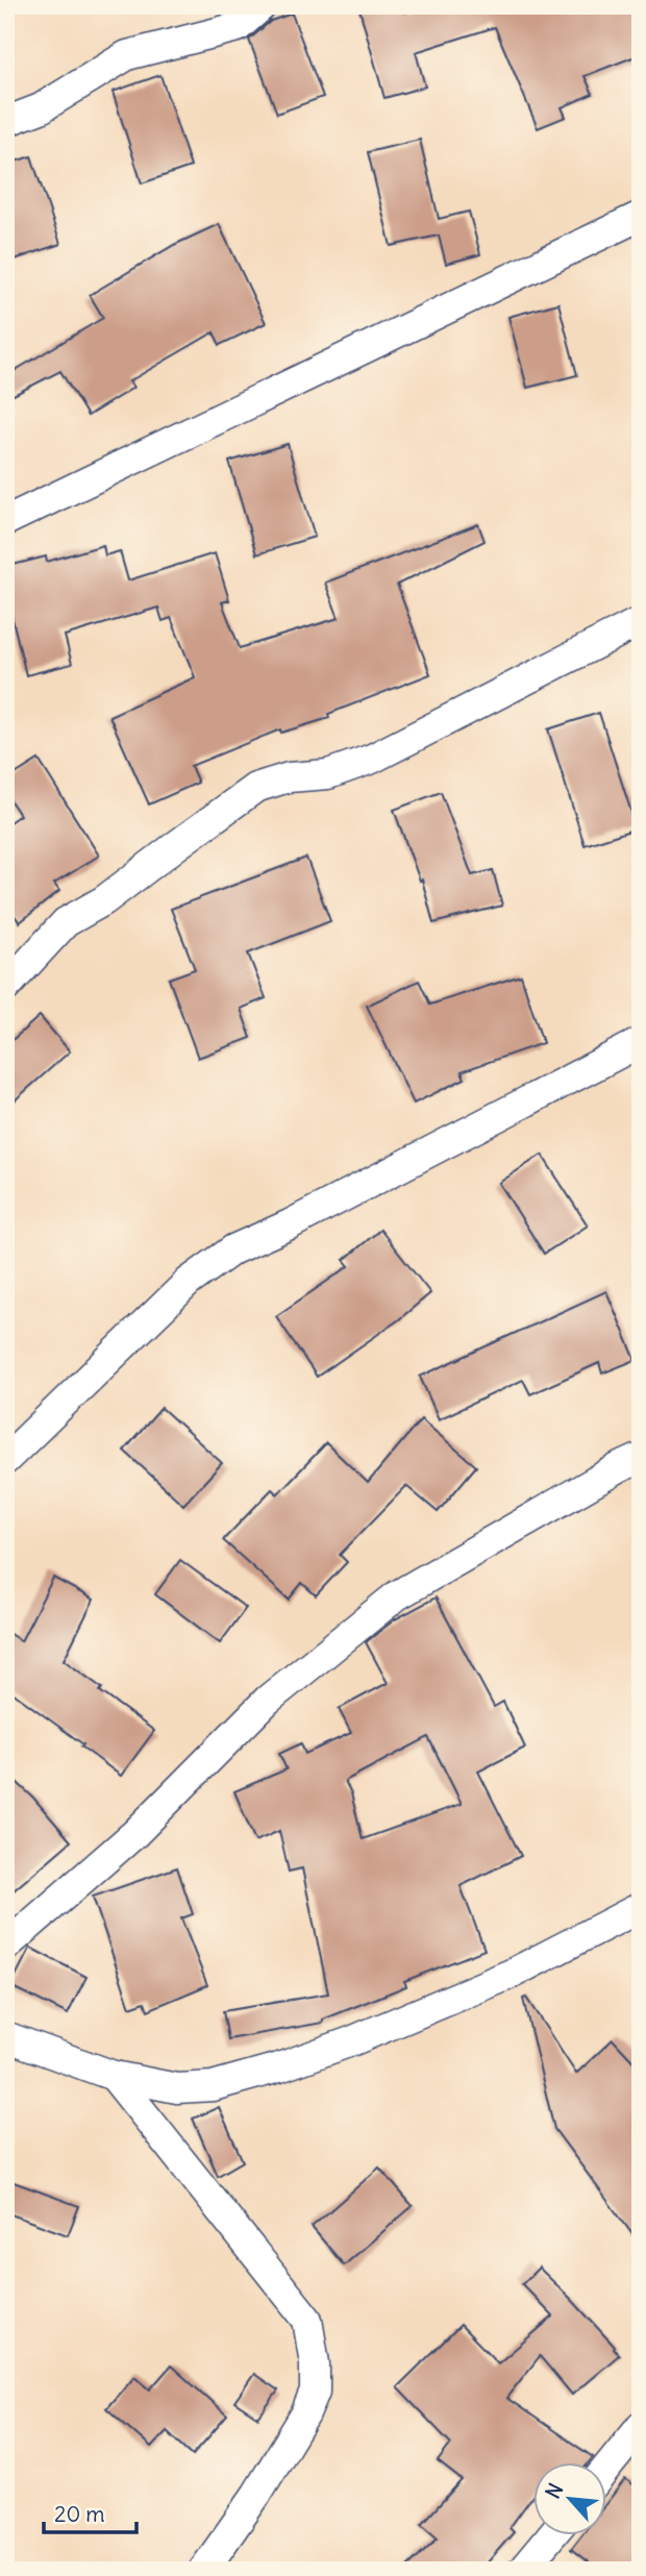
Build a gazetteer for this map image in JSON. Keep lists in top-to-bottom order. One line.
{"scale_bar":"20 m","north":"top left"}
